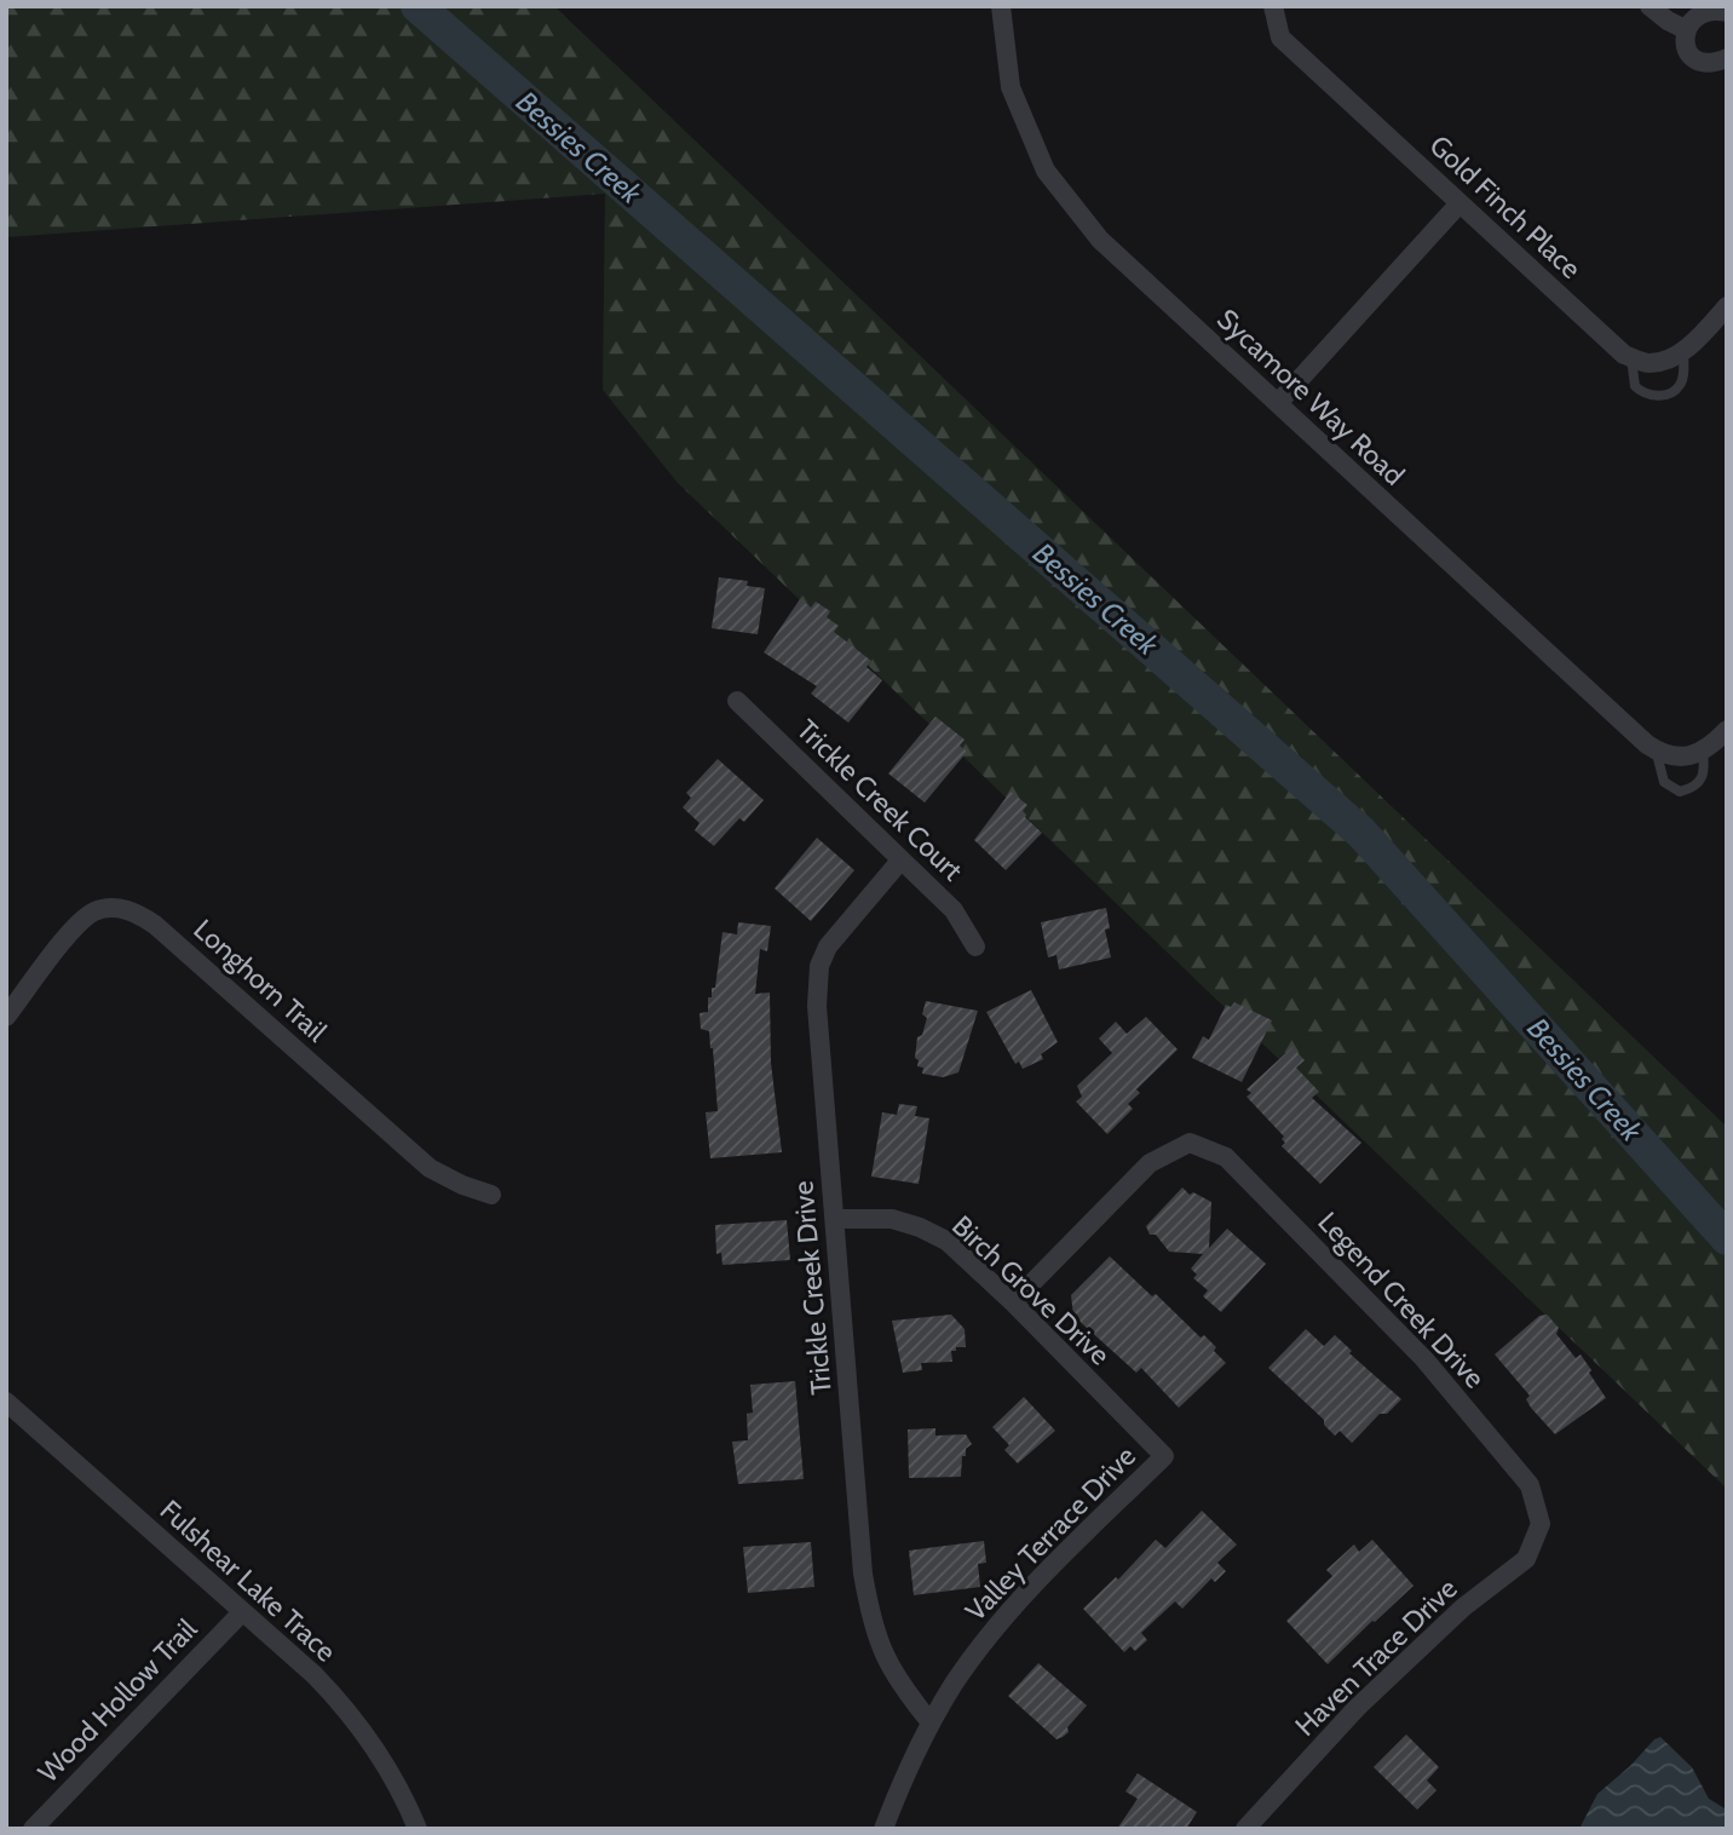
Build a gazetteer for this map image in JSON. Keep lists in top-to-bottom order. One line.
{"streets":{"street":["Gold Finch Place","Sycamore Way Road","Trickle Creek Court","Longhorn Trail","Trickle Creek Drive","Birch Grove Drive","Legend Creek Drive","Valley Terrace Drive","Fulshear Lake Trace","Haven Trace Drive","Wood Hollow Trail"]},"crossings":[["Trickle Creek Court","Trickle Creek Drive"],["Trickle Creek Drive","Birch Grove Drive"],["Trickle Creek Drive","Valley Terrace Drive"],["Birch Grove Drive","Legend Creek Drive"],["Birch Grove Drive","Valley Terrace Drive"],["Legend Creek Drive","Haven Trace Drive"],["Fulshear Lake Trace","Wood Hollow Trail"]],"water":["Bessies Creek"]}
